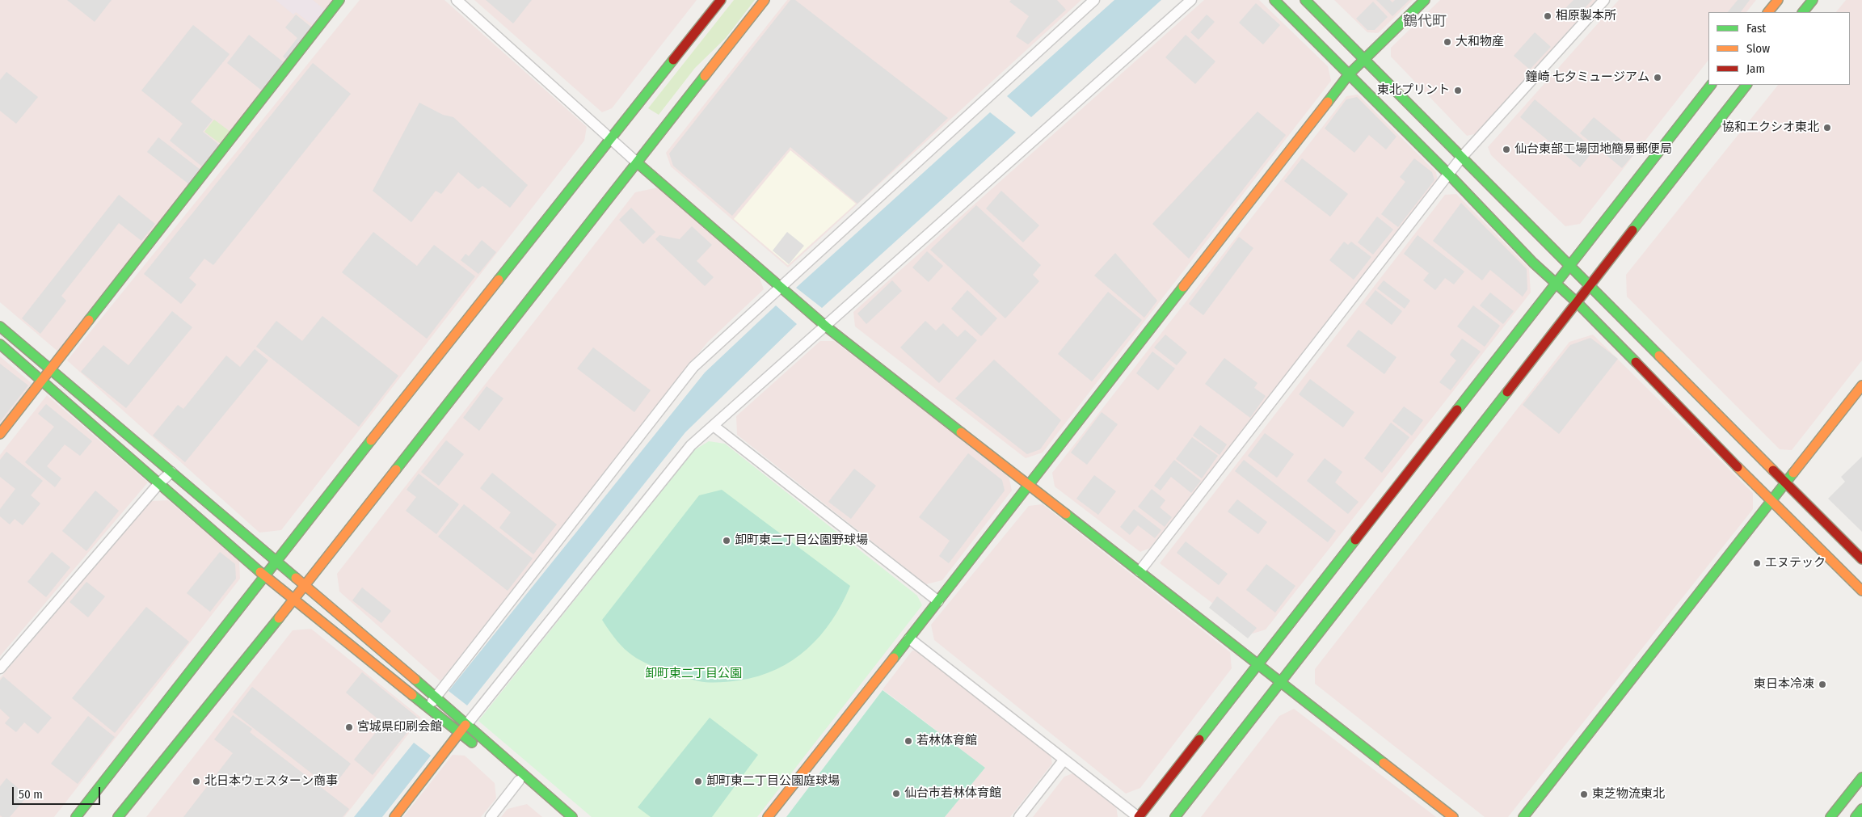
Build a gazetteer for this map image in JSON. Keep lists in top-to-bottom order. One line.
{"districts":["鶴代町"],"parks":["卸町東二丁目公園"],"places":["相原製本所","大和物産","鐘崎 七夕ミュージアム","東北プリント","協和エクシオ東北","仙台東部工場団地簡易郵便局","卸町東二丁目公園野球場","エヌテック","東日本冷凍","宮城県印刷会館","若林体育館","北日本ウェスターン商事","卸町東二丁目公園庭球場","仙台市若林体育館","東芝物流東北"],"legend":["Fast","Slow","Jam"],"scale_bar":"50 m"}
